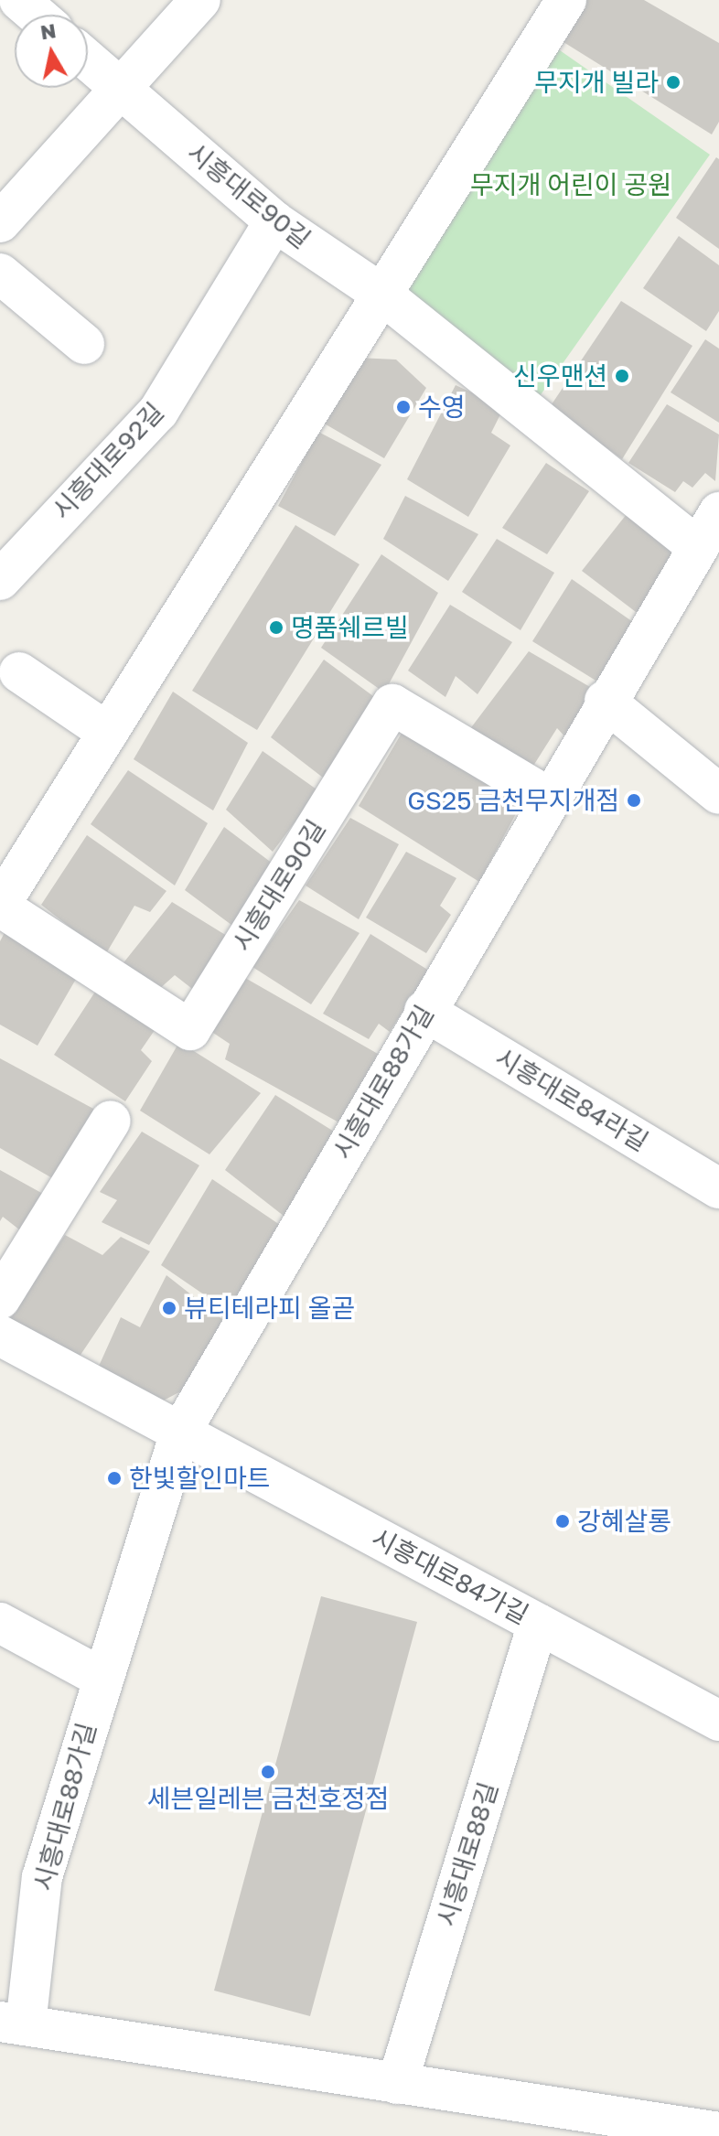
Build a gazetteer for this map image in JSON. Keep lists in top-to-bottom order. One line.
{"streets":{"street":["시흥대로90길","시흥대로92길","시흥대로88가길","시흥대로84라길","시흥대로84가길","시흥대로88길"]},"crossings":[["시흥대로90길","시흥대로92길"],["시흥대로90길","시흥대로88가길"],["시흥대로88가길","시흥대로84라길"],["시흥대로88가길","시흥대로84가길"],["시흥대로84가길","시흥대로88길"]],"parks":["무지개 어린이 공원"],"places":["무지개 빌라","신우맨션","수영","명품쉐르빌","GS25 금천무지개점","뷰티테라피 올곧","한빛할인마트","강혜살롱","세븐일레븐 금천호정점"],"north":"top"}
